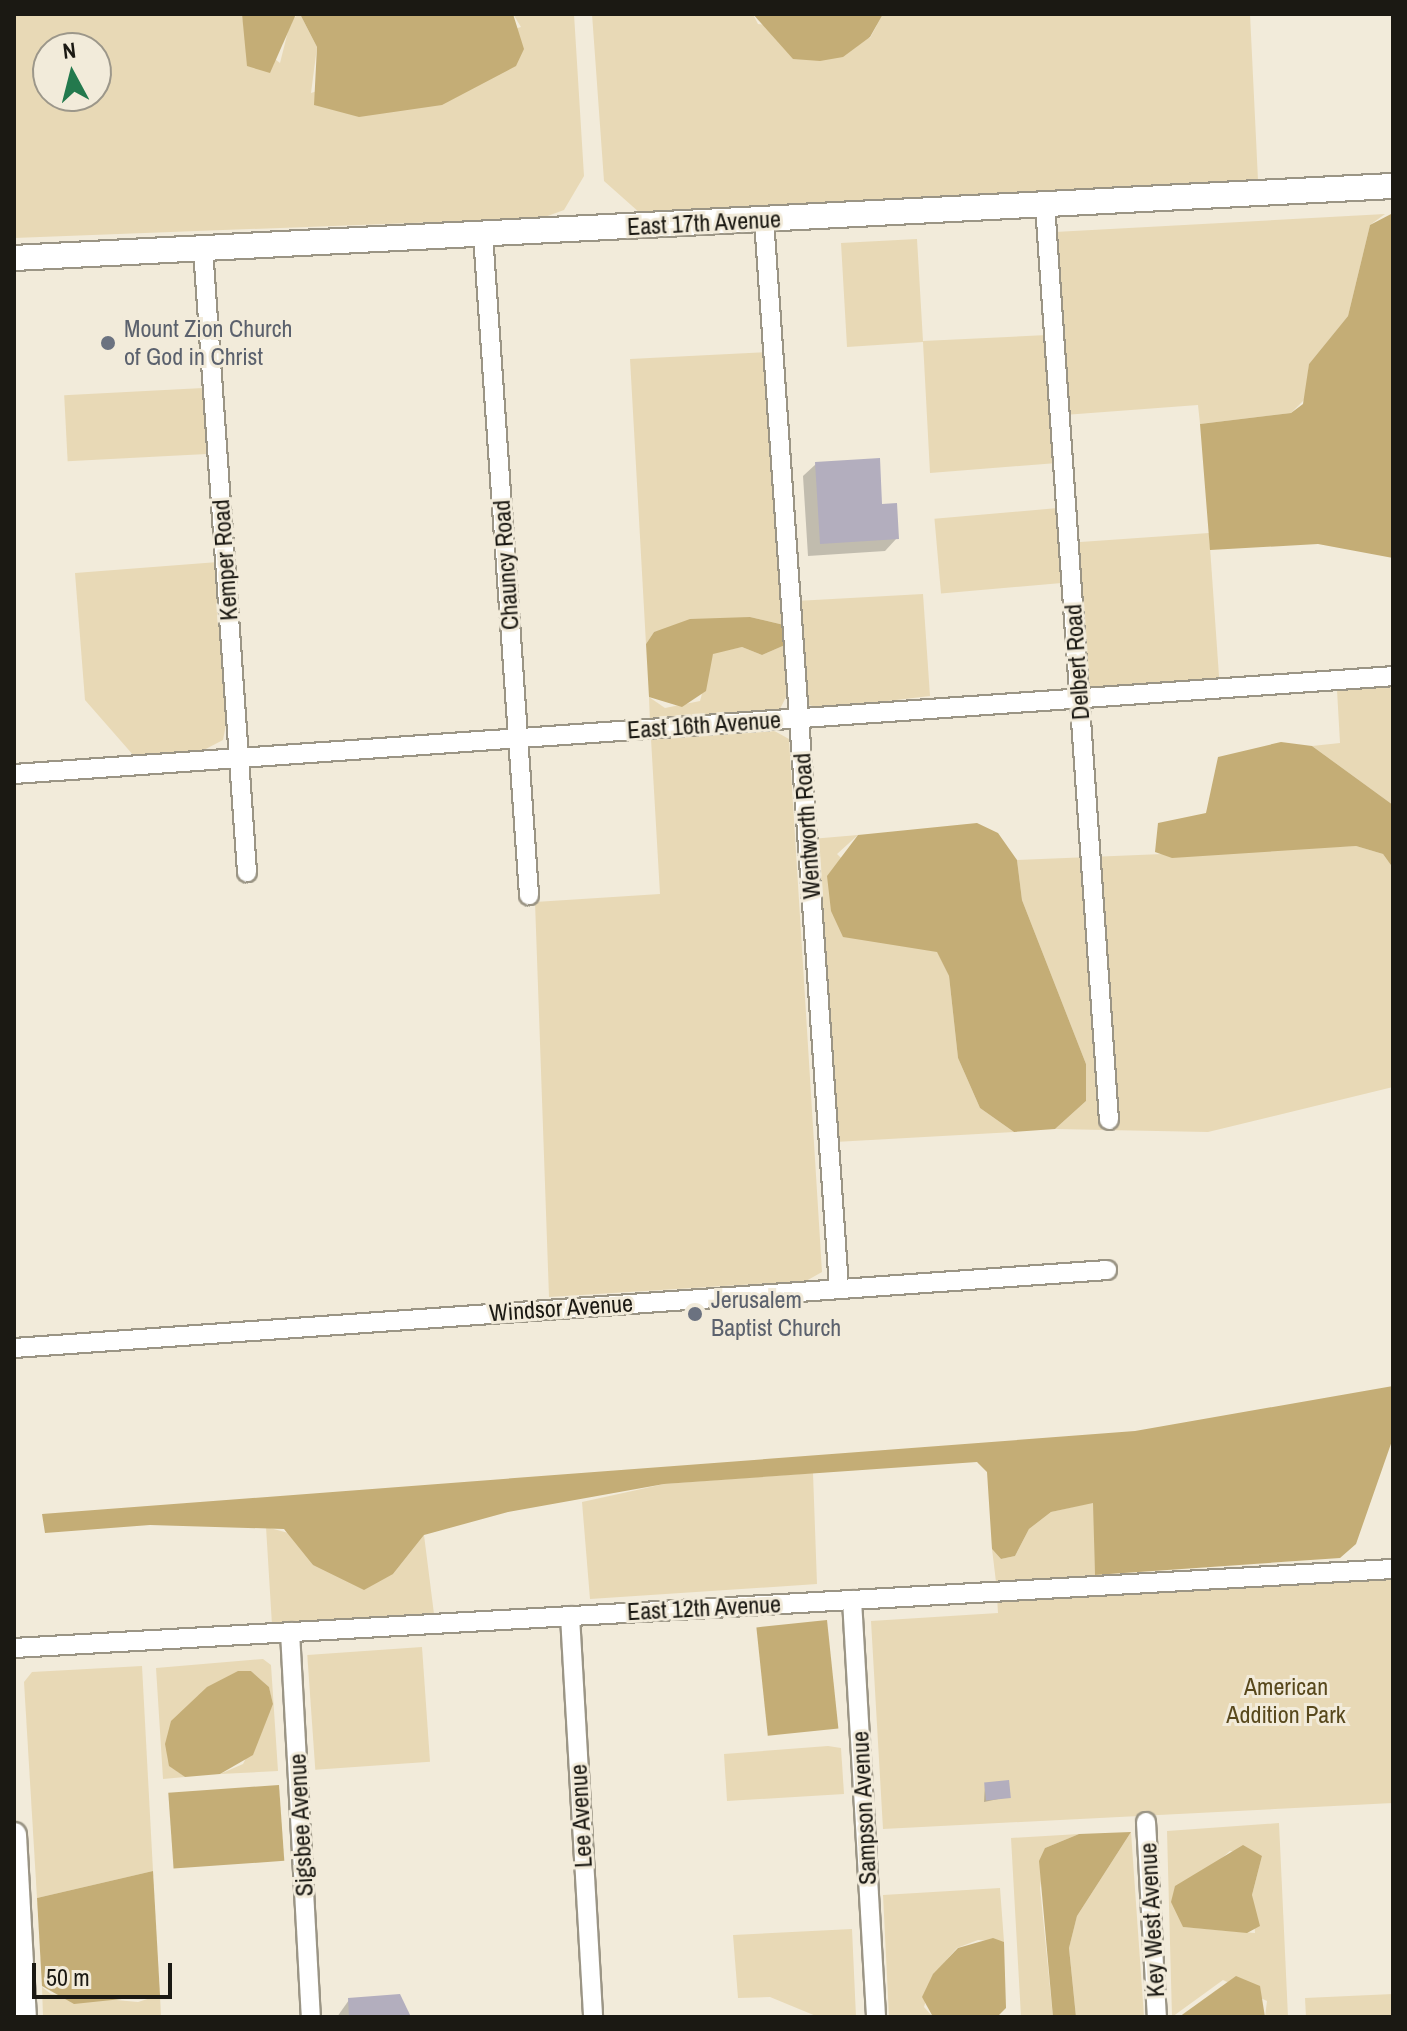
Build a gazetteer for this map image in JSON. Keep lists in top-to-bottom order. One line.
{"streets":{"street":["East 17th Avenue","Kemper Road","Chauncy Road","Delbert Road","East 16th Avenue","Wentworth Road","Windsor Avenue","East 12th Avenue","Sampson Avenue","Lee Avenue","Sigsbee Avenue","Key West Avenue"]},"crossings":[["East 17th Avenue","Kemper Road"],["East 17th Avenue","Chauncy Road"],["East 17th Avenue","Delbert Road"],["East 17th Avenue","Wentworth Road"],["Kemper Road","East 16th Avenue"],["Chauncy Road","East 16th Avenue"],["Delbert Road","East 16th Avenue"],["East 16th Avenue","Wentworth Road"],["Wentworth Road","Windsor Avenue"],["East 12th Avenue","Sampson Avenue"],["East 12th Avenue","Lee Avenue"],["East 12th Avenue","Sigsbee Avenue"]],"parks":["American Addition Park"],"places":["Mount Zion Church of God in Christ","Jerusalem Baptist Church"],"scale_bar":"50 m","north":"top"}
